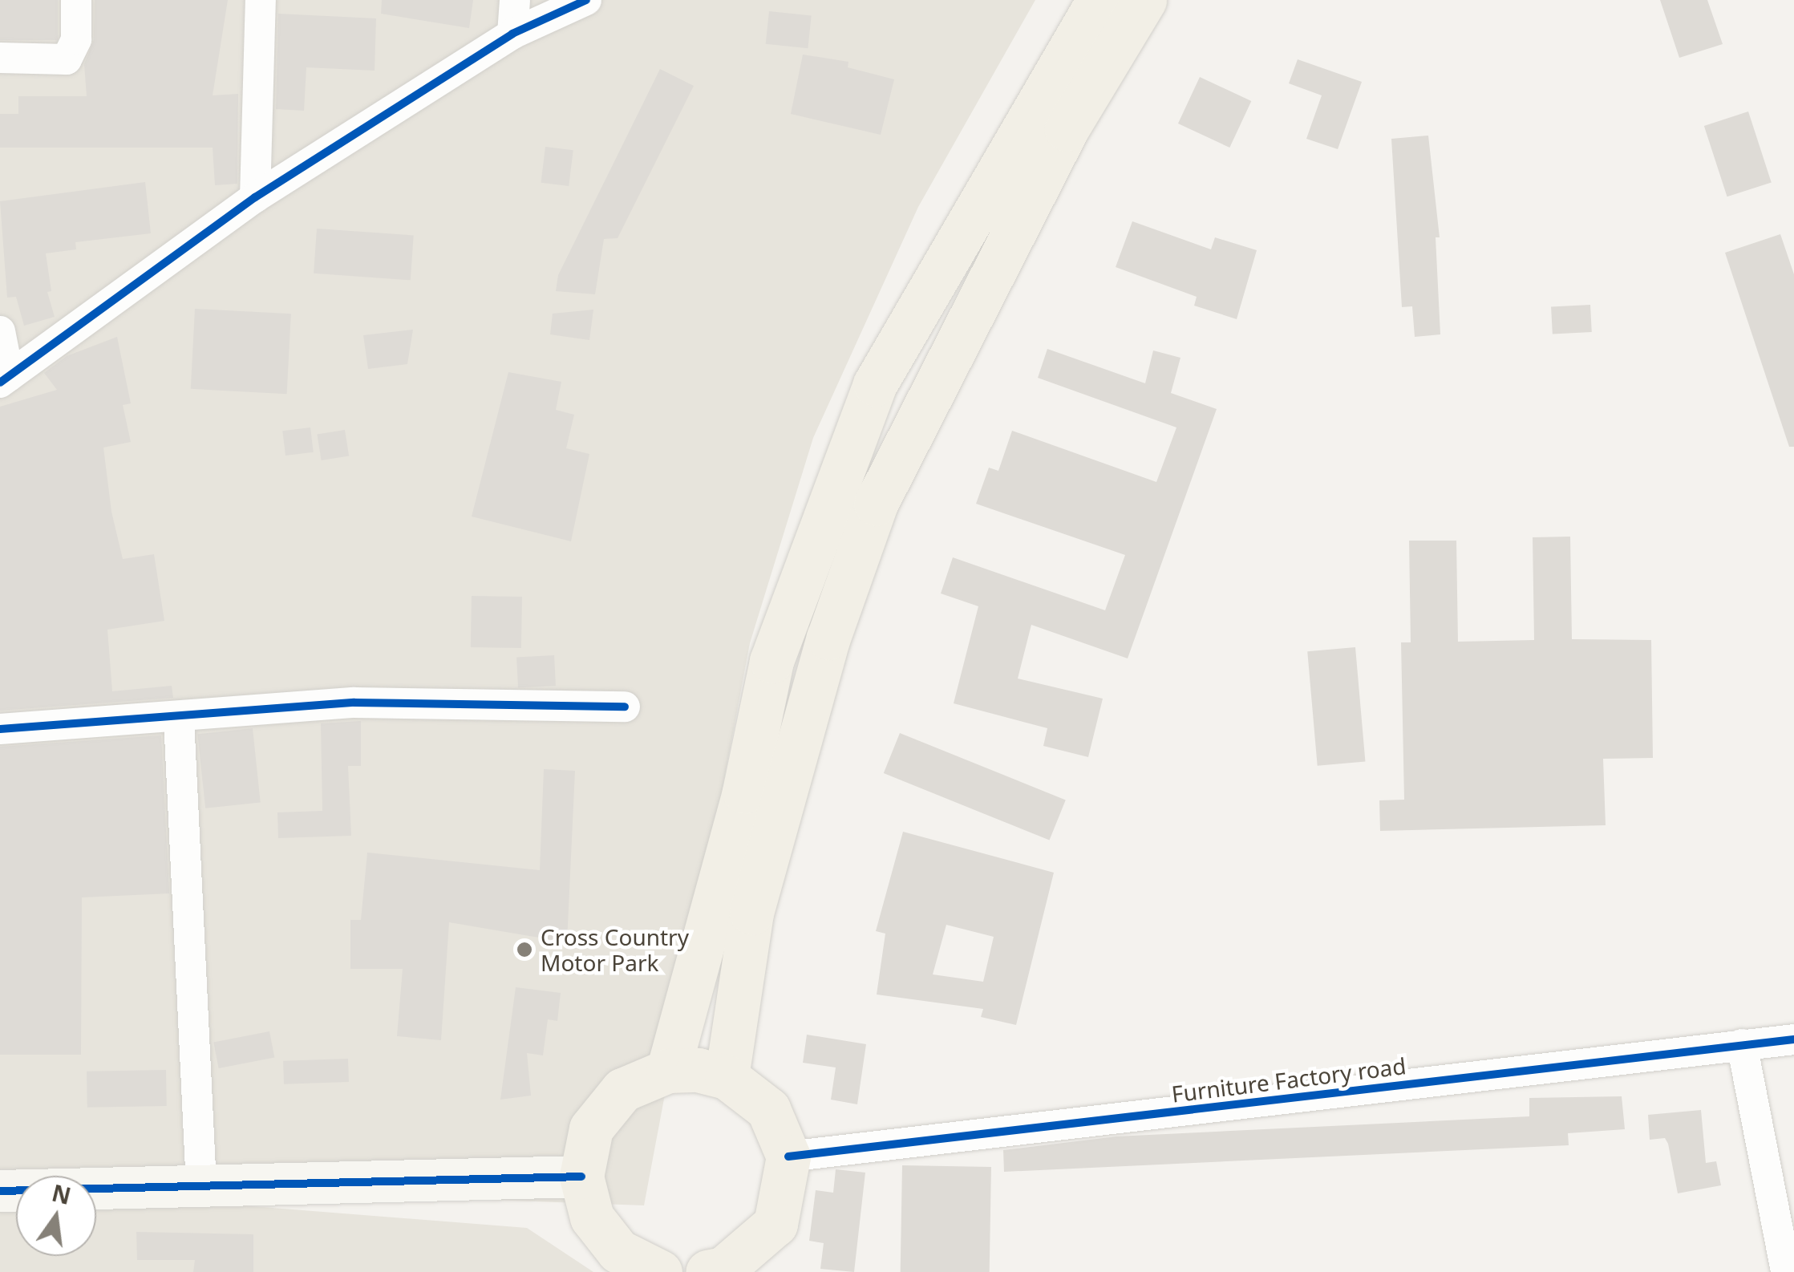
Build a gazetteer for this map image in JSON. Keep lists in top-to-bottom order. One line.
{"streets":{"street":["Furniture Factory road"]},"places":["Cross Country Motor Park"],"north":"top"}
